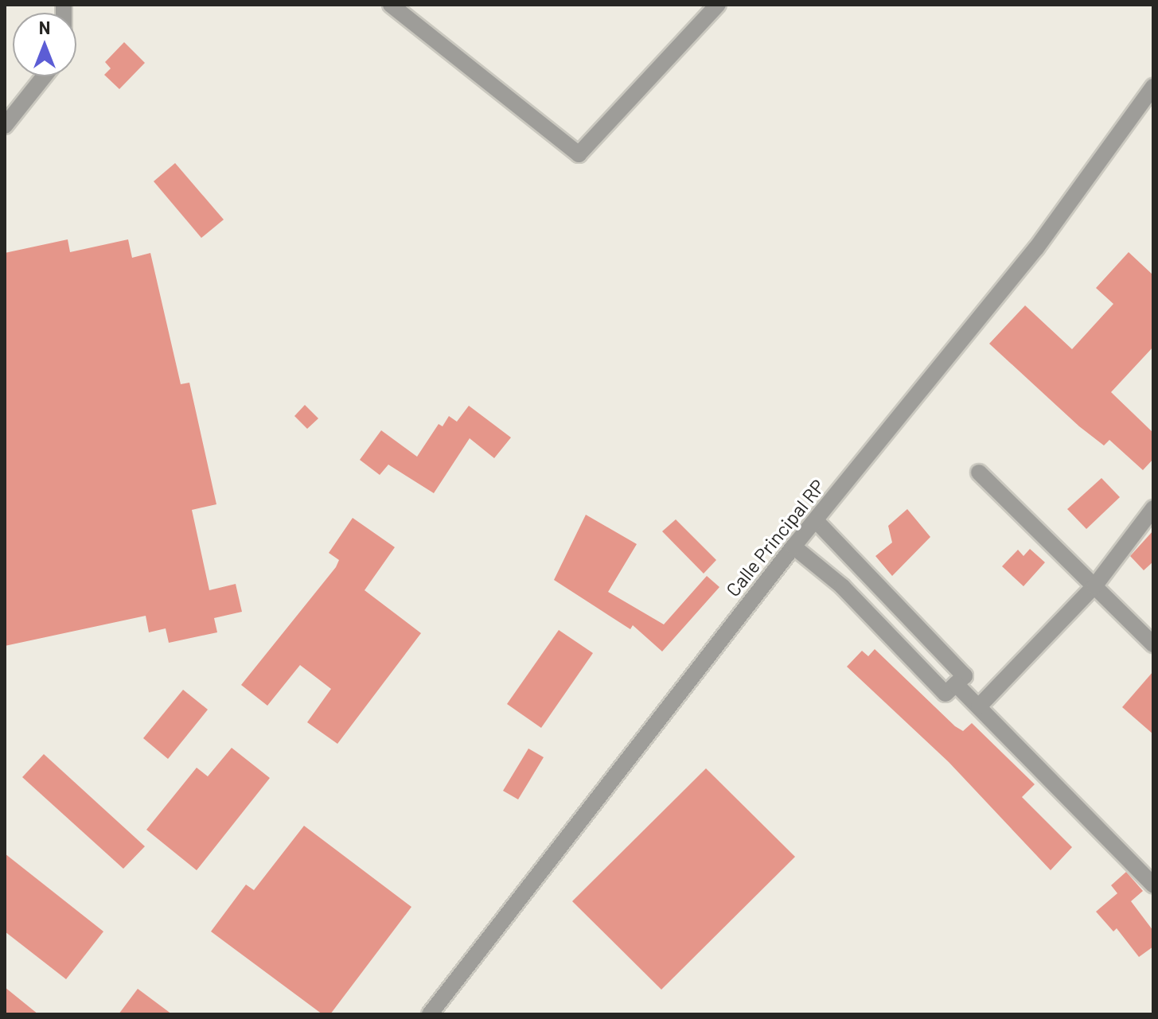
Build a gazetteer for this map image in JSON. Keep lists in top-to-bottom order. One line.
{"streets":{"street":["Calle Principal RP"]},"north":"top"}
